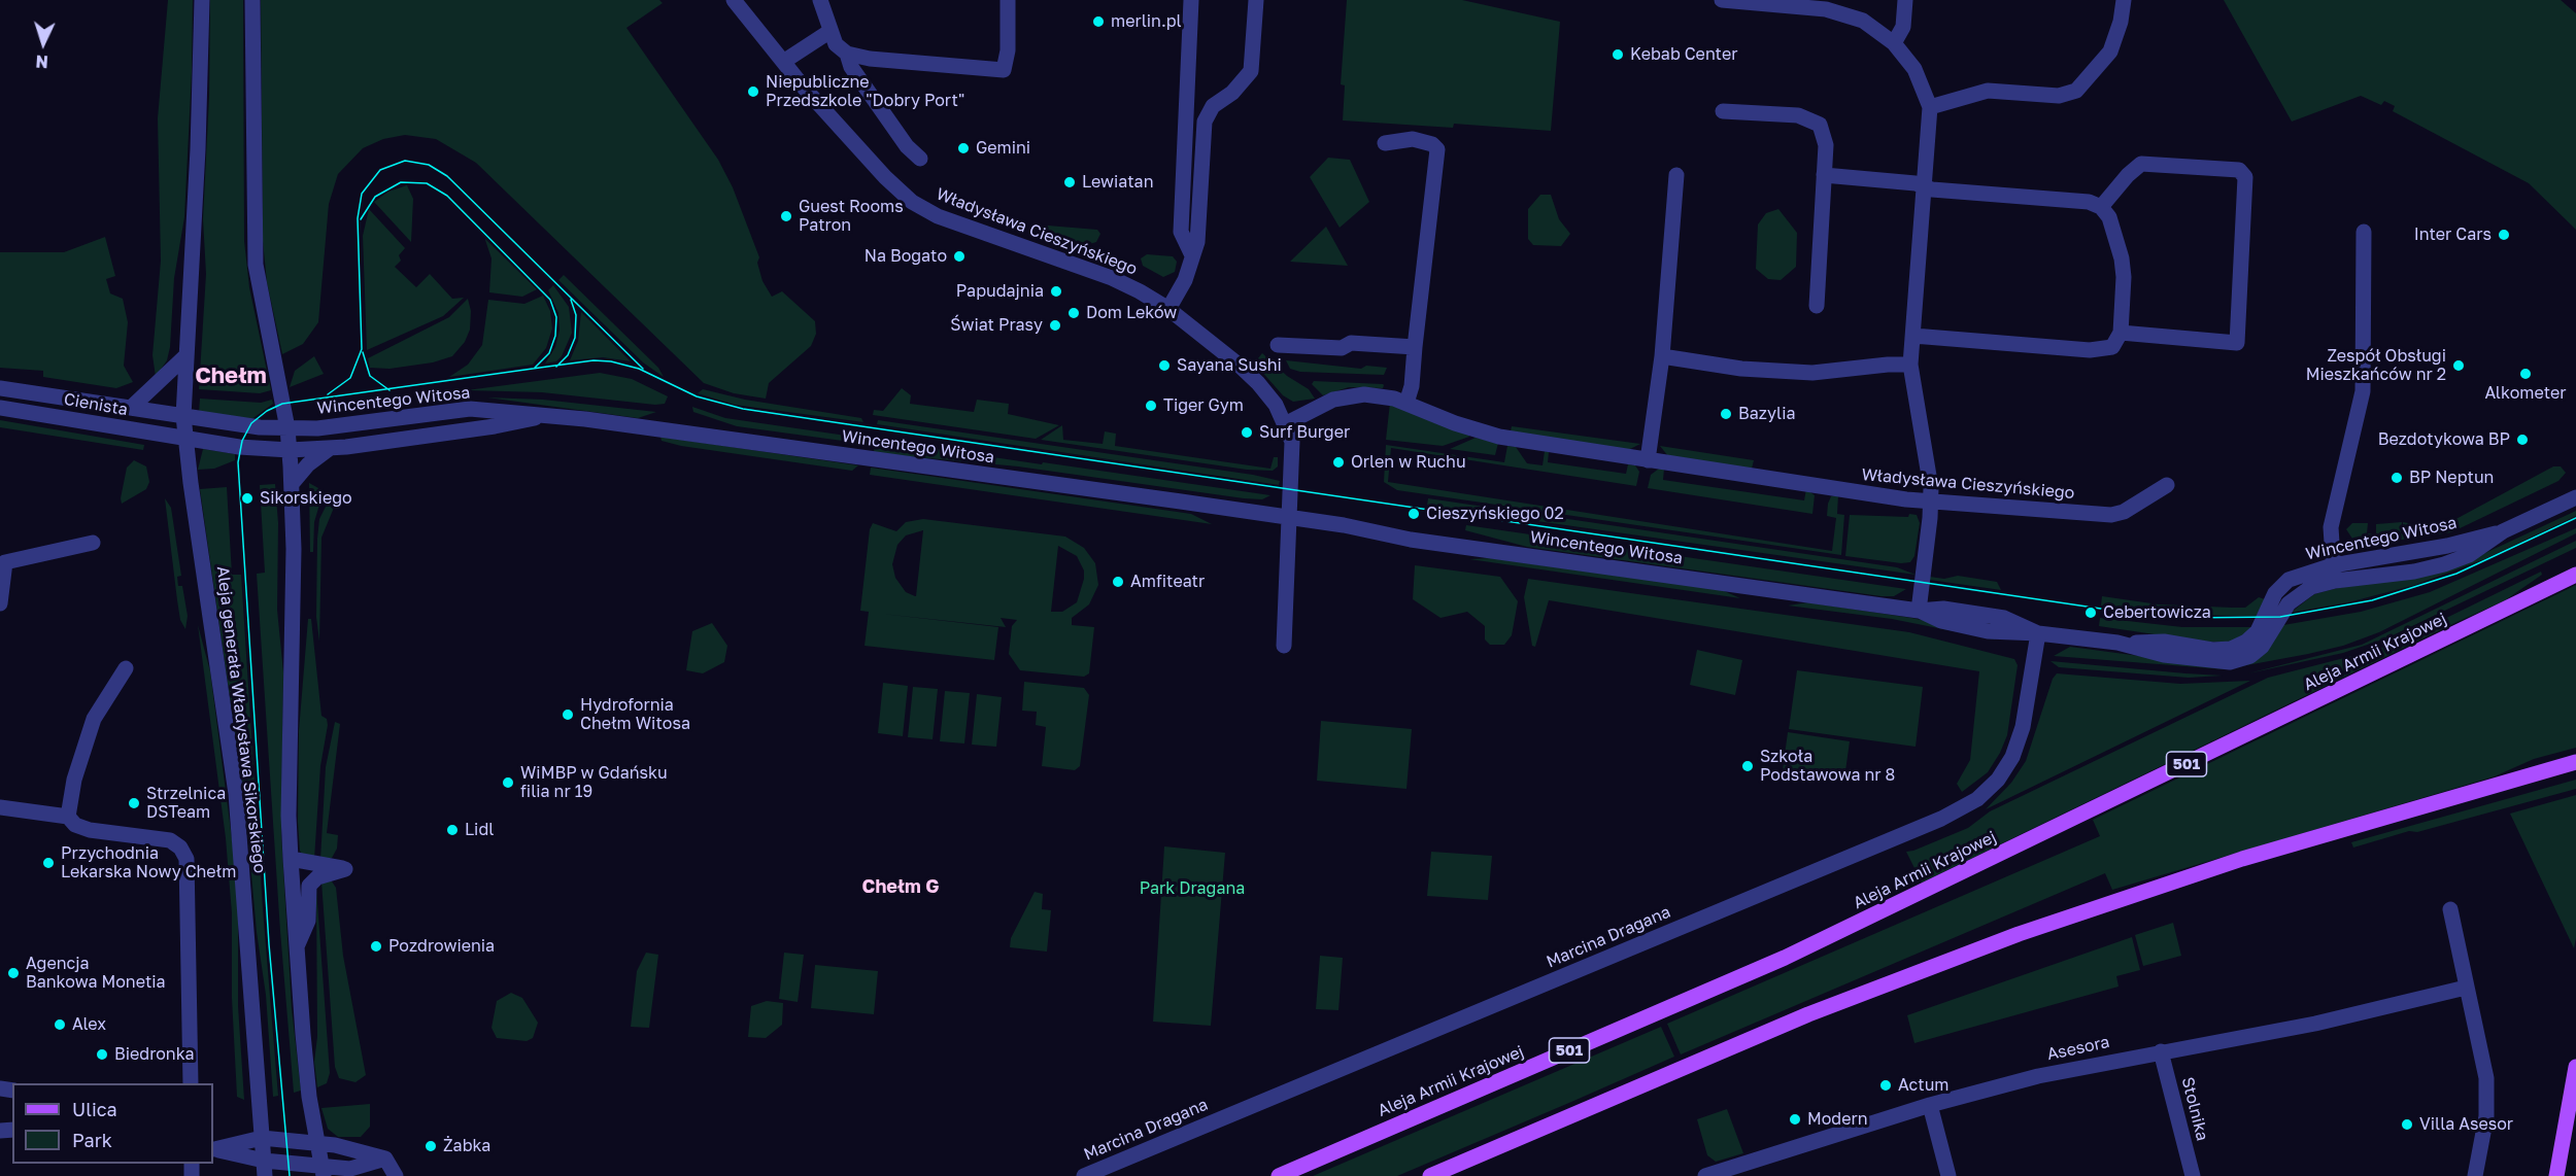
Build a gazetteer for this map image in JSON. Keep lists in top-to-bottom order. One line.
{"streets":{"main road":["Aleja Armii Krajowej","501"],"street":["Władysława Cieszyńskiego","Wincentego Witosa","Cienista","Aleja generała Władysława Sikorskiego","Marcina Dragana","Asesora","Stolnika"]},"crossings":[["Władysława Cieszyńskiego","Wincentego Witosa"],["Wincentego Witosa","Cienista"],["Wincentego Witosa","Aleja generała Władysława Sikorskiego"],["Wincentego Witosa","Marcina Dragana"],["Cienista","Aleja generała Władysława Sikorskiego"],["Asesora","Stolnika"]],"districts":["Chełm","Chełm G"],"parks":["Park Dragana"],"places":["merlin.pl","Kebab Center","Niepubliczne Przedszkole \"Dobry Port\"","Gemini","Lewiatan","Guest Rooms Patron","Inter Cars","Na Bogato","Papudajnia","Dom Leków","Świat Prasy","Sayana Sushi","Zespół Obsługi Mieszkańców nr 2","Alkometer","Tiger Gym","Bazylia","Surf Burger","Bezdotykowa BP","Orlen w Ruchu","BP Neptun","Sikorskiego","Cieszyńskiego 02","Amfiteatr","Cebertowicza","Hydrofornia Chełm Witosa","Szkoła Podstawowa nr 8","WiMBP w Gdańsku filia nr 19","Strzelnica DSTeam","Lidl","Przychodnia Lekarska Nowy Chełm","Pozdrowienia","Agencja Bankowa Monetia","Alex","Biedronka","Actum","Modern","Villa Asesor","Żabka"],"legend":["Ulica","Park"],"north":"bottom"}
